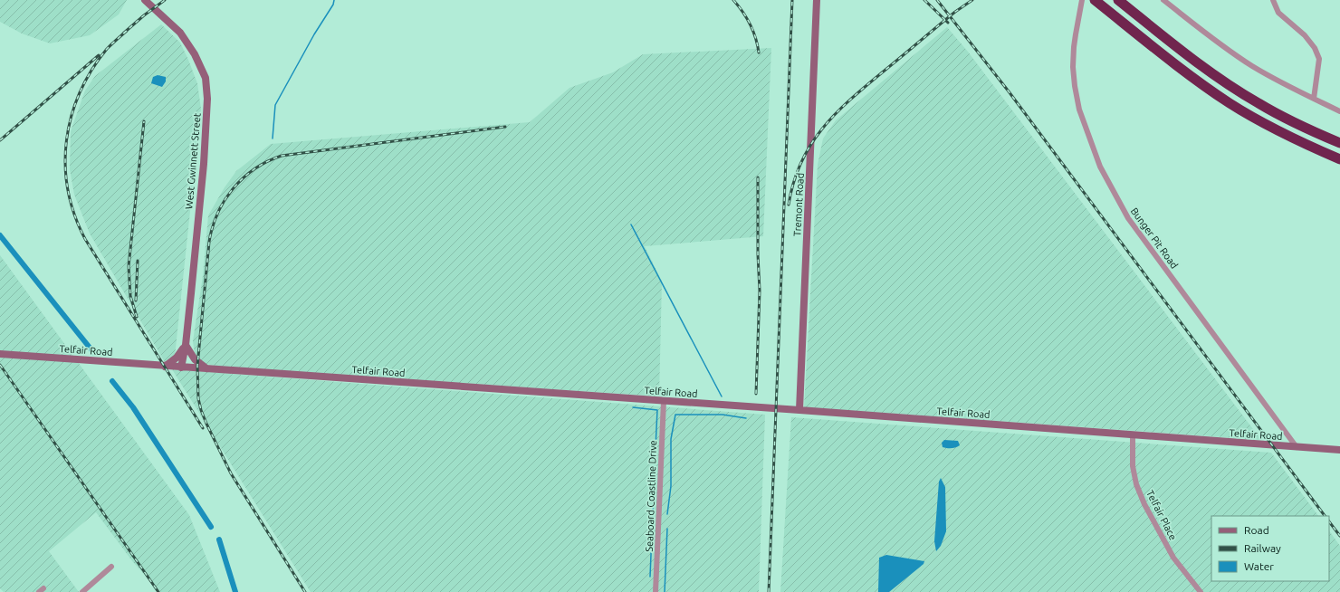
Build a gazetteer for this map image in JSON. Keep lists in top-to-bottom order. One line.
{"streets":{"street":["West Gwinnett Street","Tremont Road","Bunger Pit Road","Telfair Road","Seaboard Coastline Drive","Telfair Place"]},"crossings":[["West Gwinnett Street","Telfair Road"],["Tremont Road","Telfair Road"],["Bunger Pit Road","Telfair Road"],["Telfair Road","Seaboard Coastline Drive"],["Telfair Road","Telfair Place"]],"legend":["Road","Railway","Water"]}
